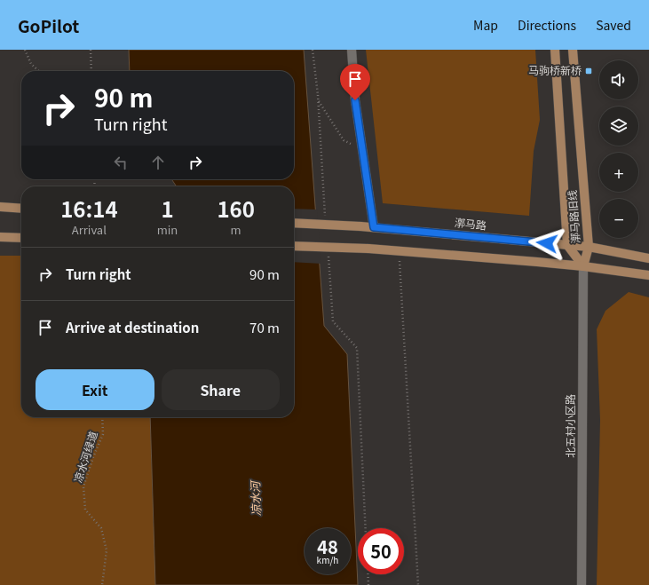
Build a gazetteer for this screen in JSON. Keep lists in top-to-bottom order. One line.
{"streets":{"main road":["漷马路旧线","漷马路"],"street":["北五村小区路"],"path":["凉水河绿道"]},"crossings":[["漷马路旧线","漷马路"],["漷马路旧线","北五村小区路"]],"water":["凉水河"],"places":{"transit":["马驹桥新桥"]},"page":{"header":"GoPilot","nav":["Map","Directions","Saved"],"map_buttons":["+","−"],"turn":["90 m","Turn right"],"eta":["16:14","Arrival","1","min","160","m"],"list":[{"name":"Turn right","value":"90 m"},{"name":"Arrive at destination","value":"70 m"}],"buttons":["Exit","Share"],"speed":"48 km/h","limit":"50"}}
